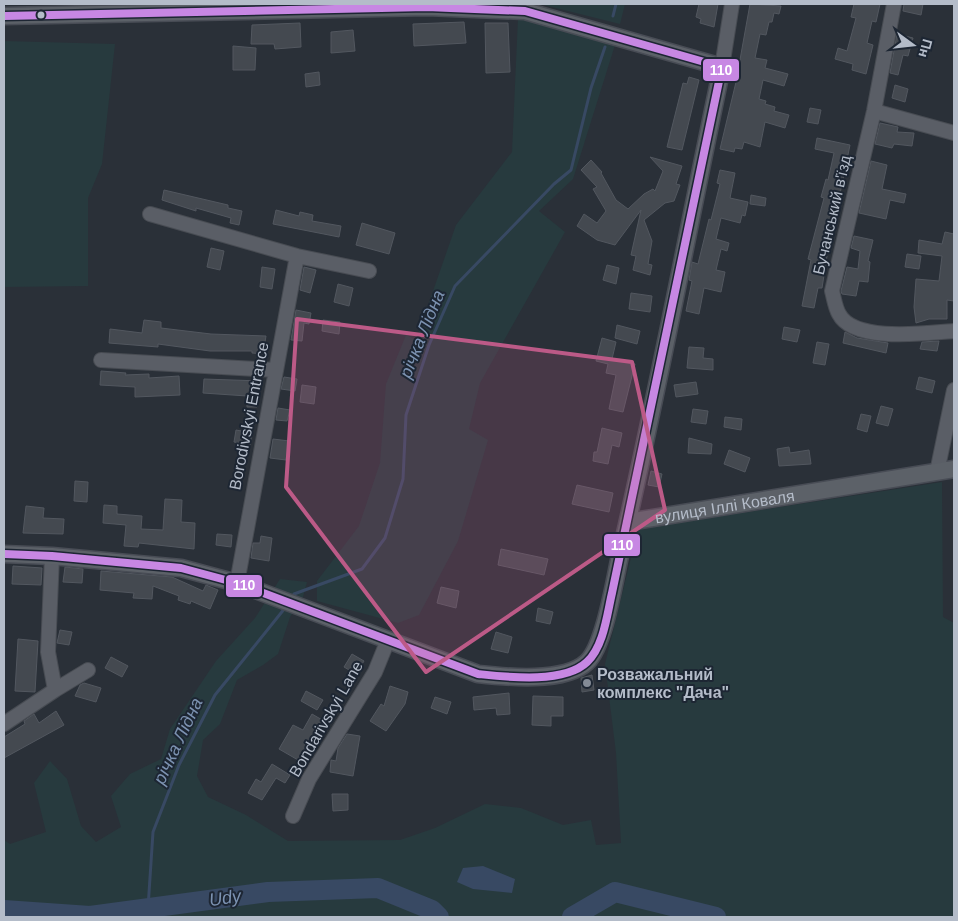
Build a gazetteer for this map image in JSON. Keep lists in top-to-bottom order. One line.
{"streets":{"main road":["вулиця Іллі Коваля"],"street":["Бучанський в'їзд","Borodivskyi Entrance","Bondarivskyi Lane"]},"water":["річка Лідна","Udy"],"places":["Розважальний комплекс \"Дача\""],"lines":["transit line 110"],"north":"right"}
